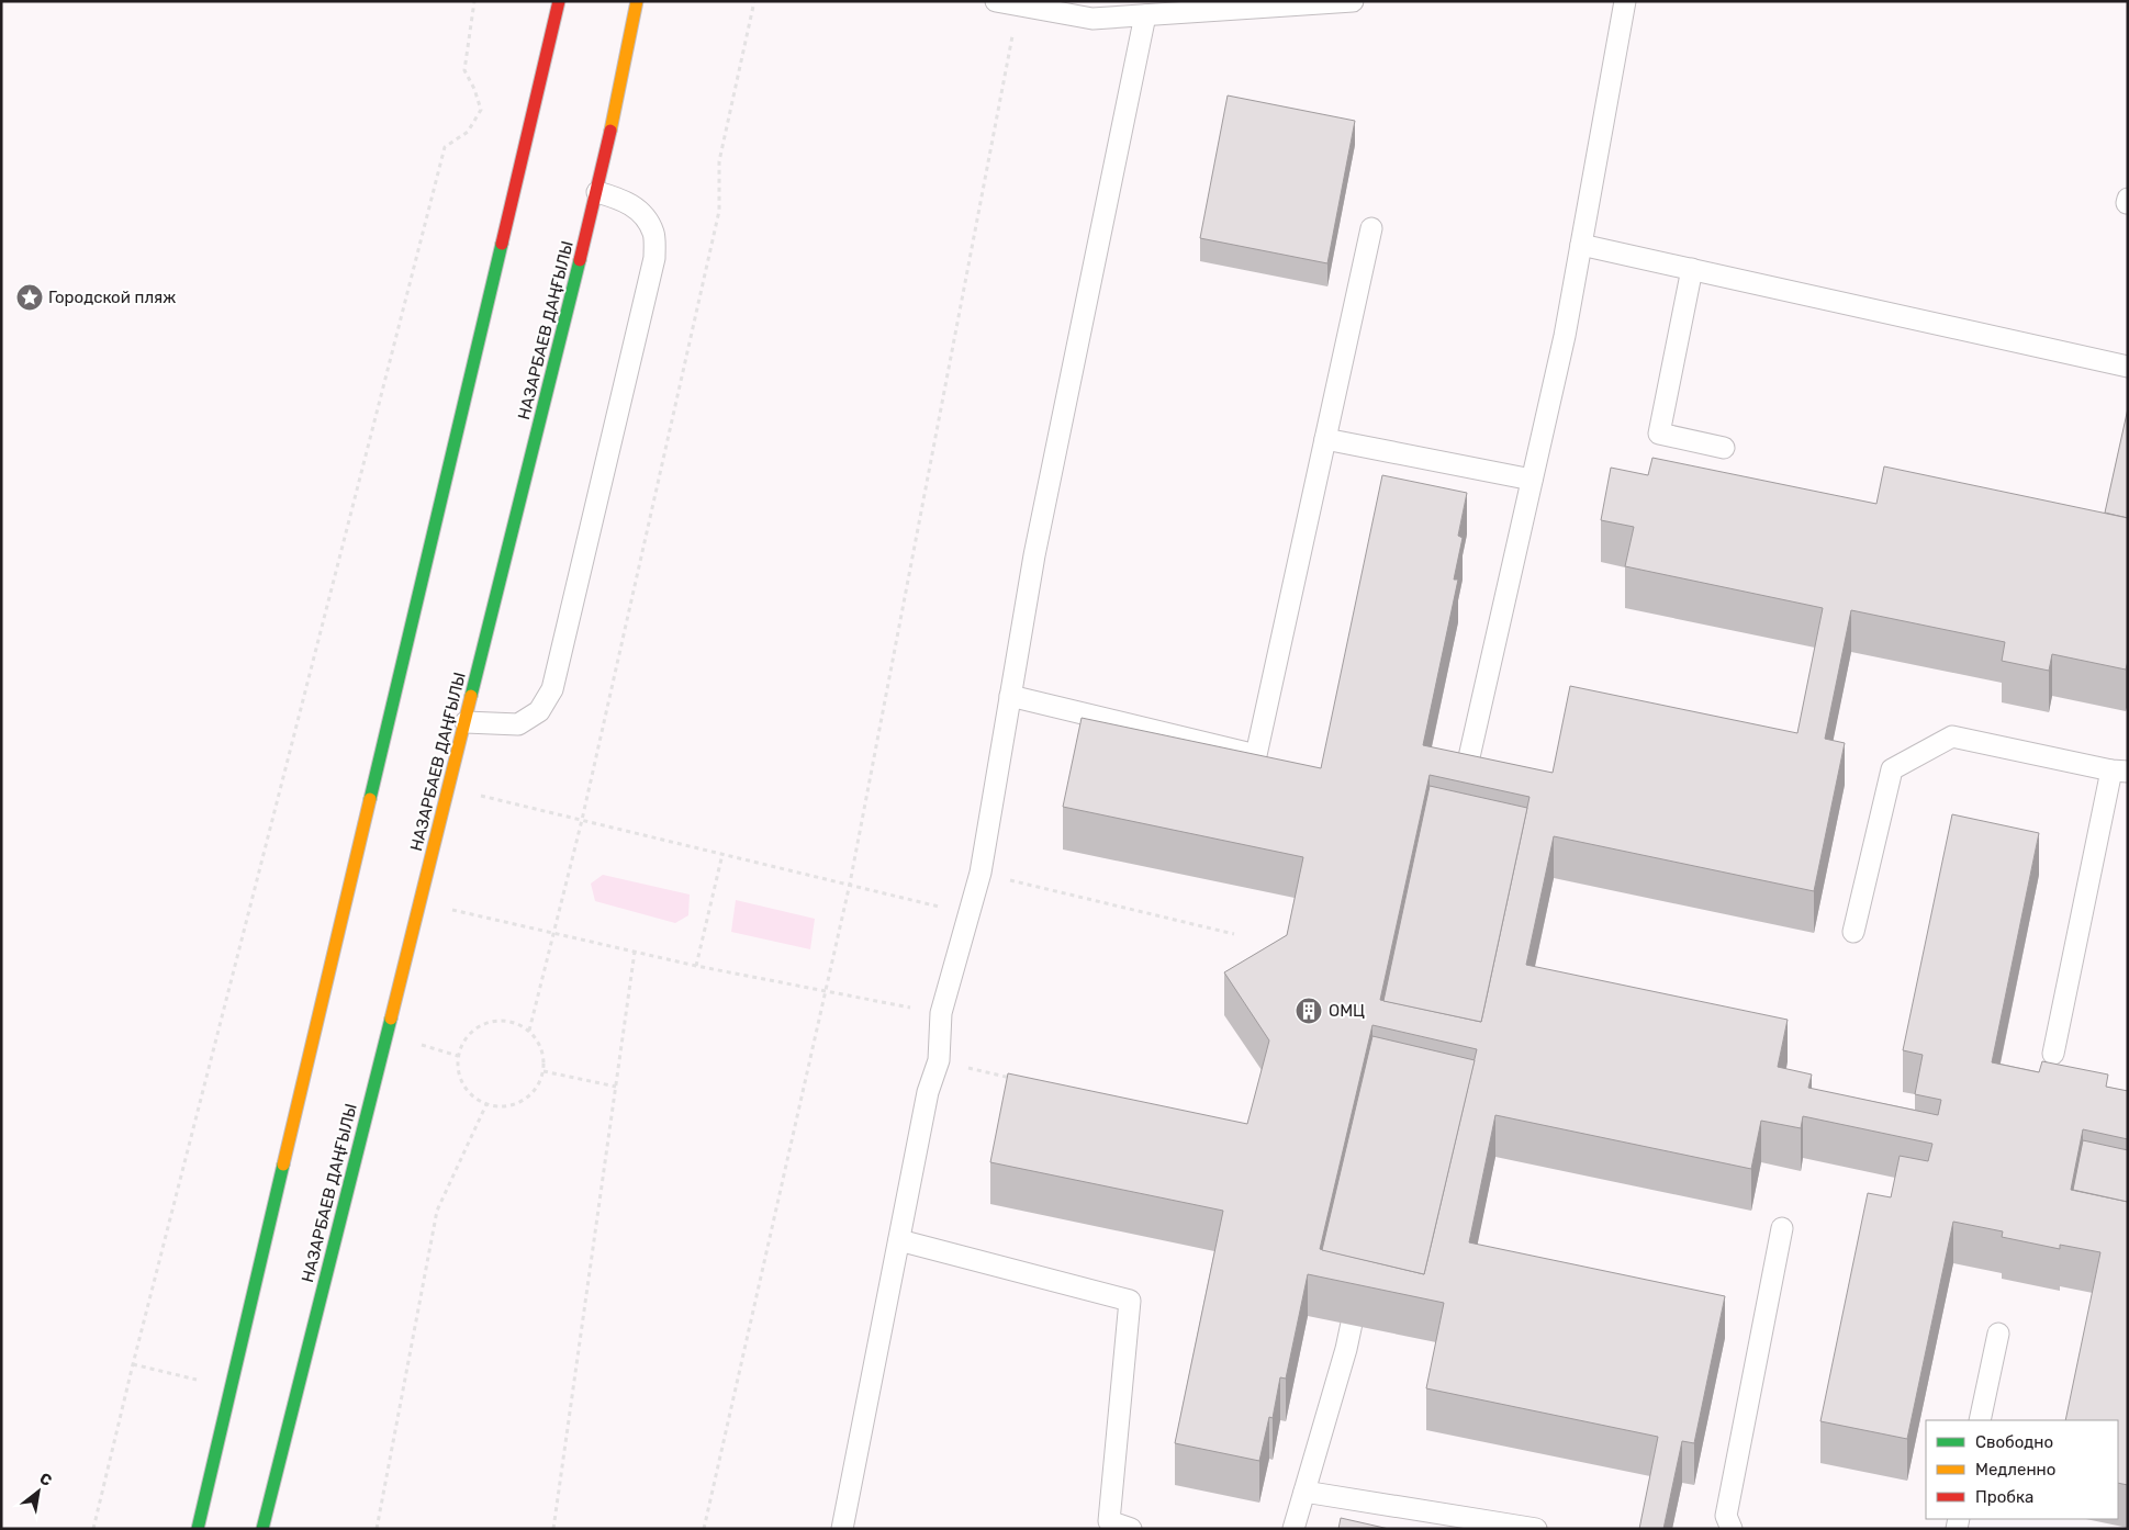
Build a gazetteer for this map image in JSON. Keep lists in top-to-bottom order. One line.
{"streets":{"main road":["НАЗАРБАЕВ ДАҢҒЫЛЫ"]},"places":{"place":["Городской пляж"],"building":["ОМЦ"]},"legend":["Свободно","Медленно","Пробка"],"north":"top right"}
